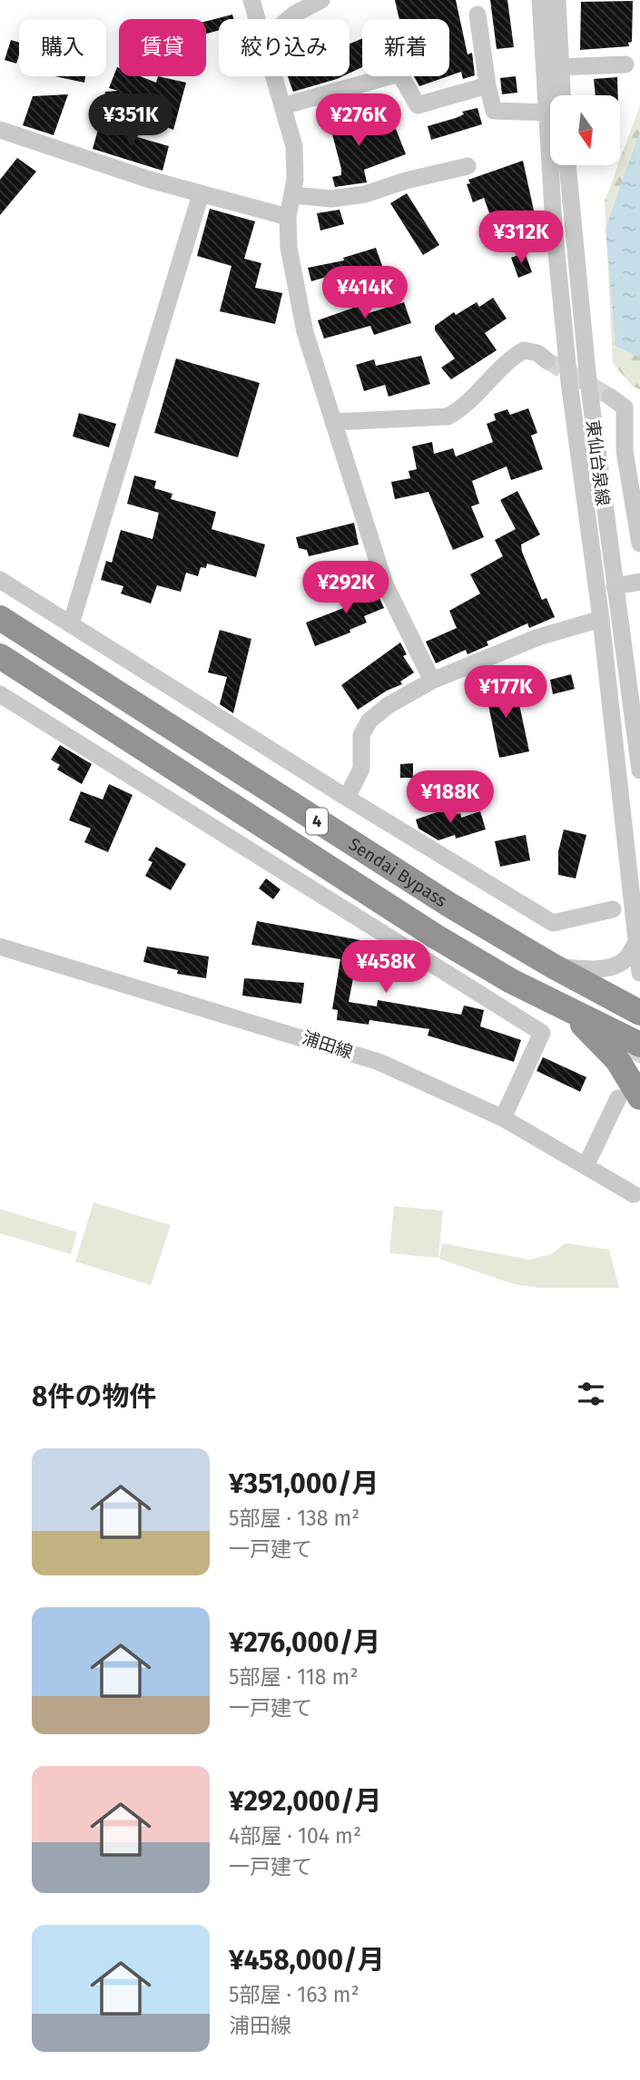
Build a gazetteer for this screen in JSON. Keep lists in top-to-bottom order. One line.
{"streets":{"highway":["4","Sendai Bypass"],"street":["東仙台泉線","浦田線"]},"north":"bottom","page":{"chip":["購入","賃貸","絞り込み","新着"],"price":["¥351K","¥276K","¥312K","¥414K","¥292K","¥177K","¥188K","¥458K"],"heading":"8件の物件","list":[{"name":"¥351,000/月","note":"5部屋 · 138 m² · 一戸建て"},{"name":"¥276,000/月","note":"5部屋 · 118 m² · 一戸建て"},{"name":"¥292,000/月","note":"4部屋 · 104 m² · 一戸建て"},{"name":"¥458,000/月","note":"5部屋 · 163 m² · 浦田線"}]}}
